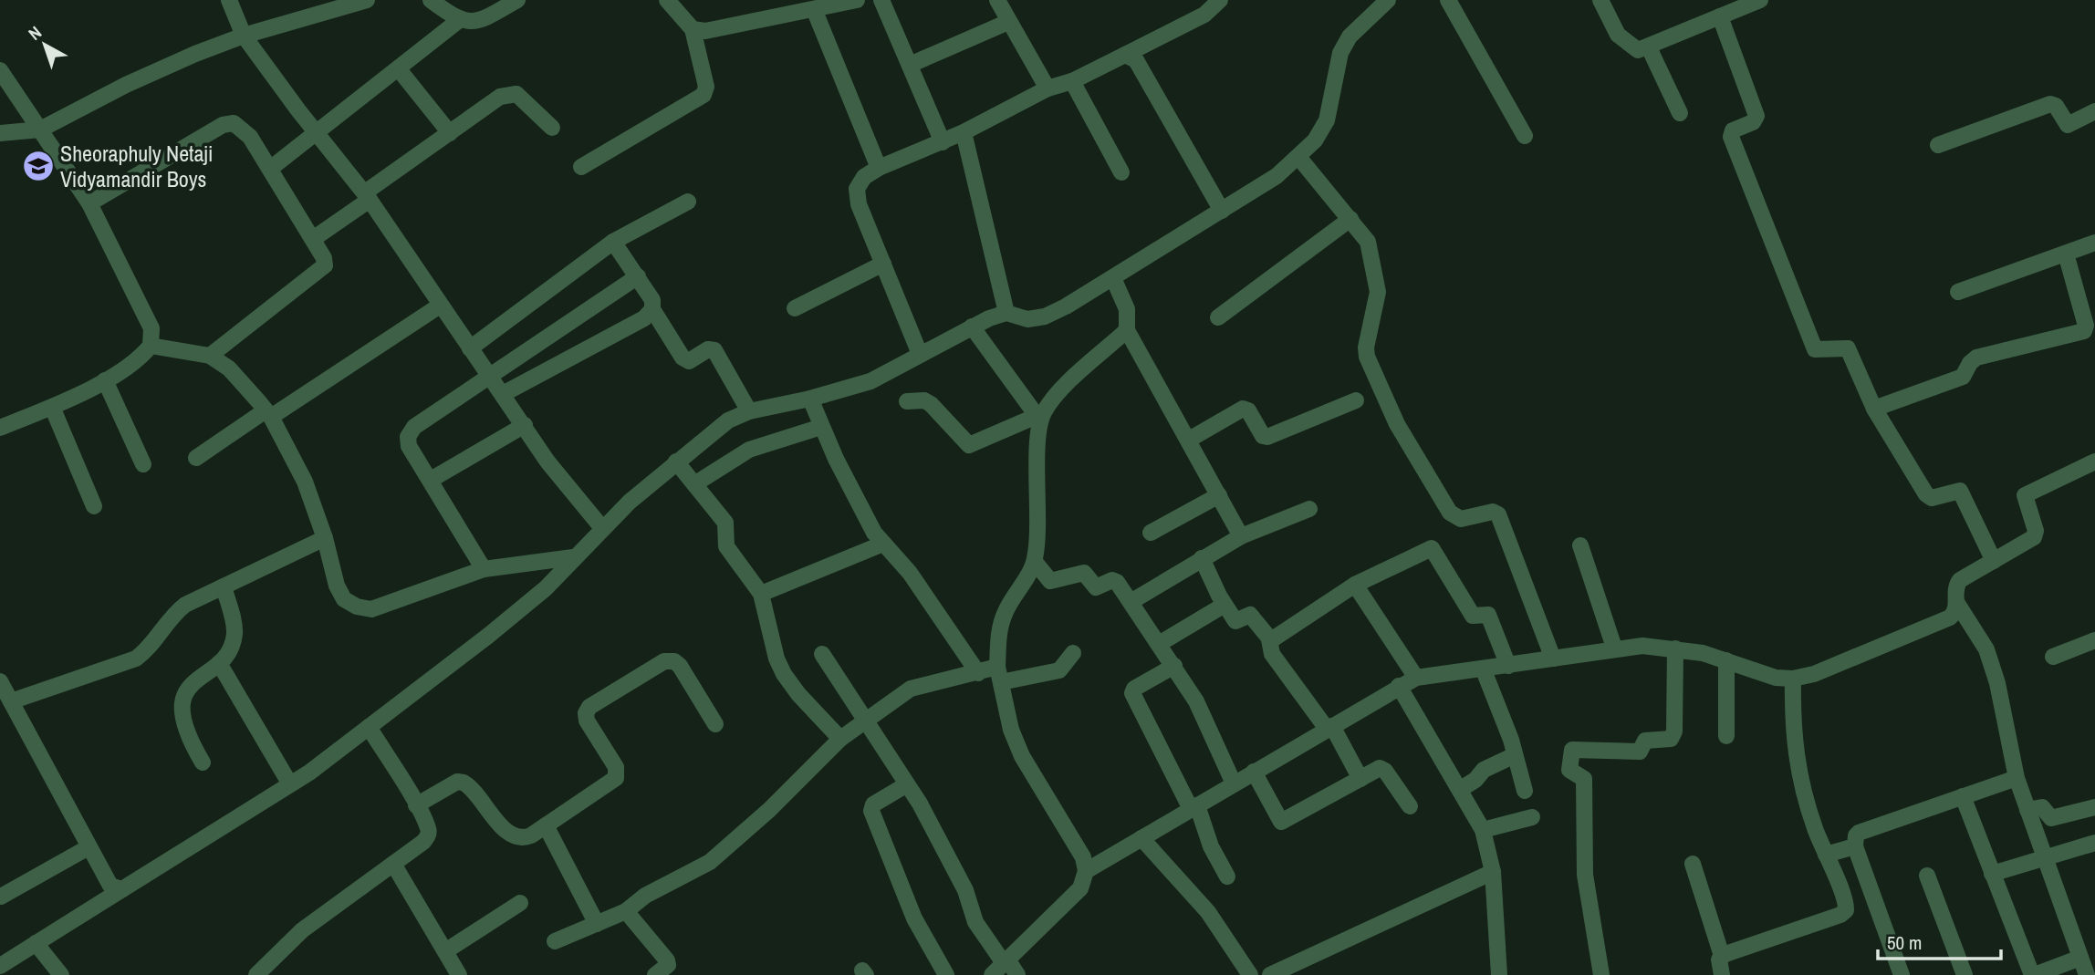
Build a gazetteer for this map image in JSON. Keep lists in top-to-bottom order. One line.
{"places":{"school or university":["Sheoraphuly Netaji Vidyamandir Boys"]},"scale_bar":"50 m","north":"top left"}
